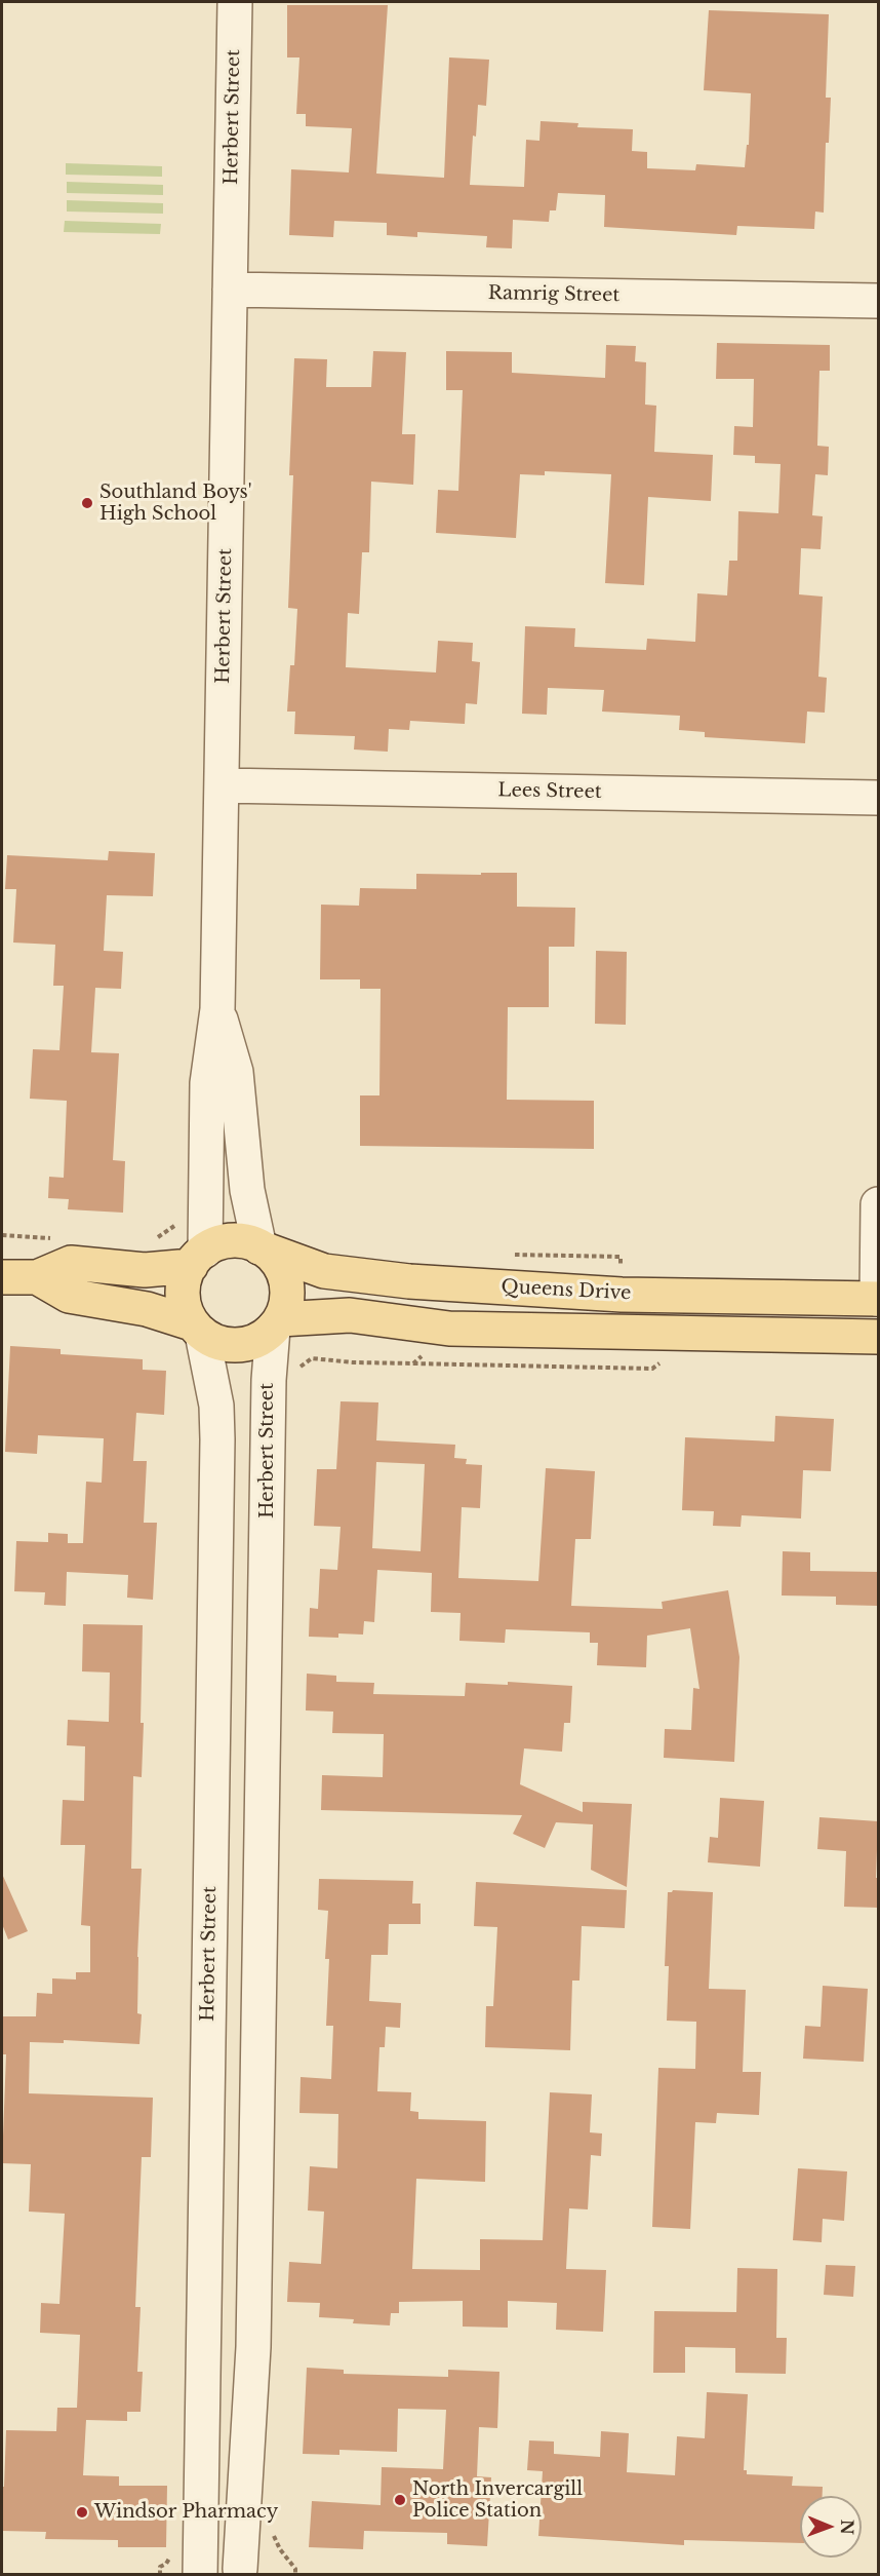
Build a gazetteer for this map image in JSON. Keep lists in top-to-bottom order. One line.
{"streets":{"main road":["Herbert Street","Queens Drive"],"street":["Ramrig Street","Lees Street"]},"crossings":[["Herbert Street","Ramrig Street"],["Herbert Street","Lees Street"],["Herbert Street","Queens Drive"]],"places":["Southland Boys' High School","North Invercargill Police Station","Windsor Pharmacy"],"north":"right"}
